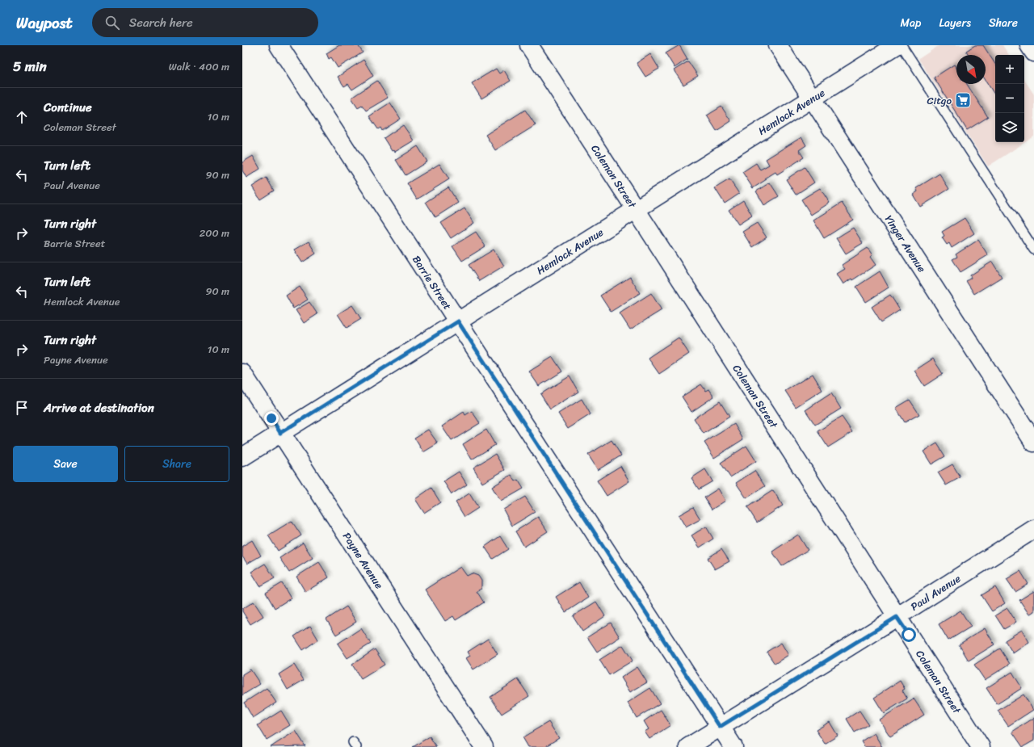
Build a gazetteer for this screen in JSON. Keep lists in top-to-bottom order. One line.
{"streets":{"street":["Hemlock Avenue","Coleman Street","Yinger Avenue","Barrie Street","Payne Avenue","Paul Avenue"]},"crossings":[["Hemlock Avenue","Coleman Street"],["Hemlock Avenue","Yinger Avenue"],["Hemlock Avenue","Barrie Street"],["Hemlock Avenue","Payne Avenue"],["Coleman Street","Paul Avenue"],["Barrie Street","Paul Avenue"]],"places":{"supermarket":["Citgo"]},"north":"bottom right","page":{"header":"Waypost","search":"Search here","nav":["Map","Layers","Share"],"heading":["5 min","Walk · 400 m"],"map_buttons":["+","−"],"list":[["Continue","Coleman Street","10 m"],["Turn left","Paul Avenue","90 m"],["Turn right","Barrie Street","200 m"],["Turn left","Hemlock Avenue","90 m"],["Turn right","Payne Avenue","10 m"],"Arrive at destination"],"buttons":["Save","Share"]}}
